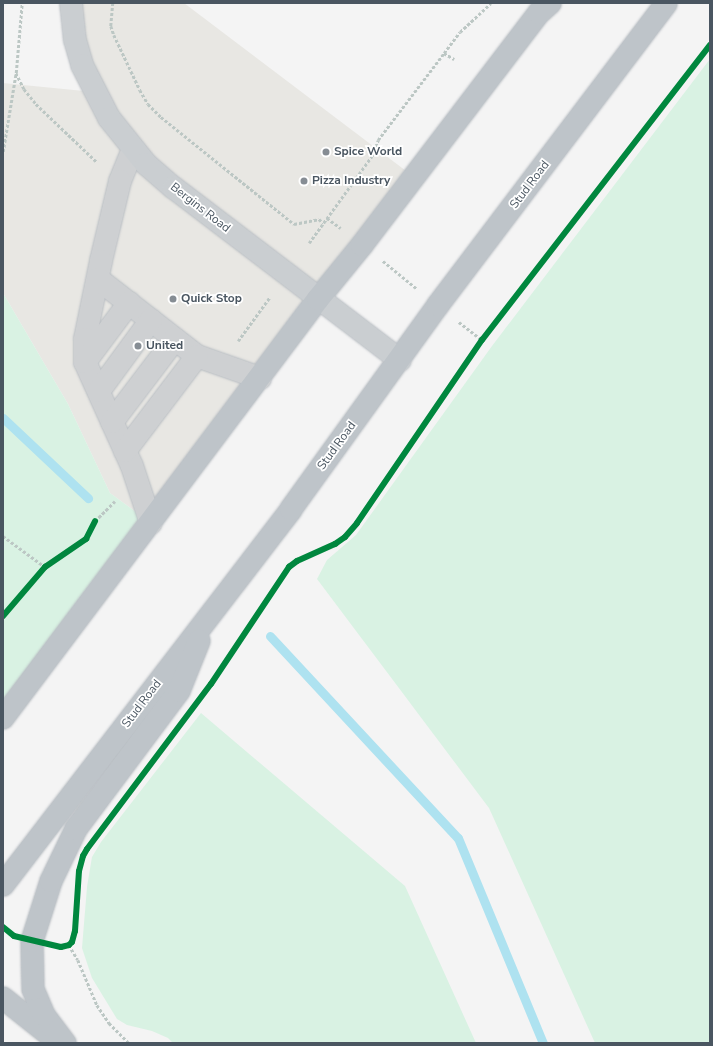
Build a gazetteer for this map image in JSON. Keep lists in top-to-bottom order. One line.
{"streets":{"highway":["Stud Road"],"main road":["Bergins Road"]},"crossings":[["Stud Road","Bergins Road"]],"places":["Spice World","Pizza Industry","Quick Stop","United"]}
